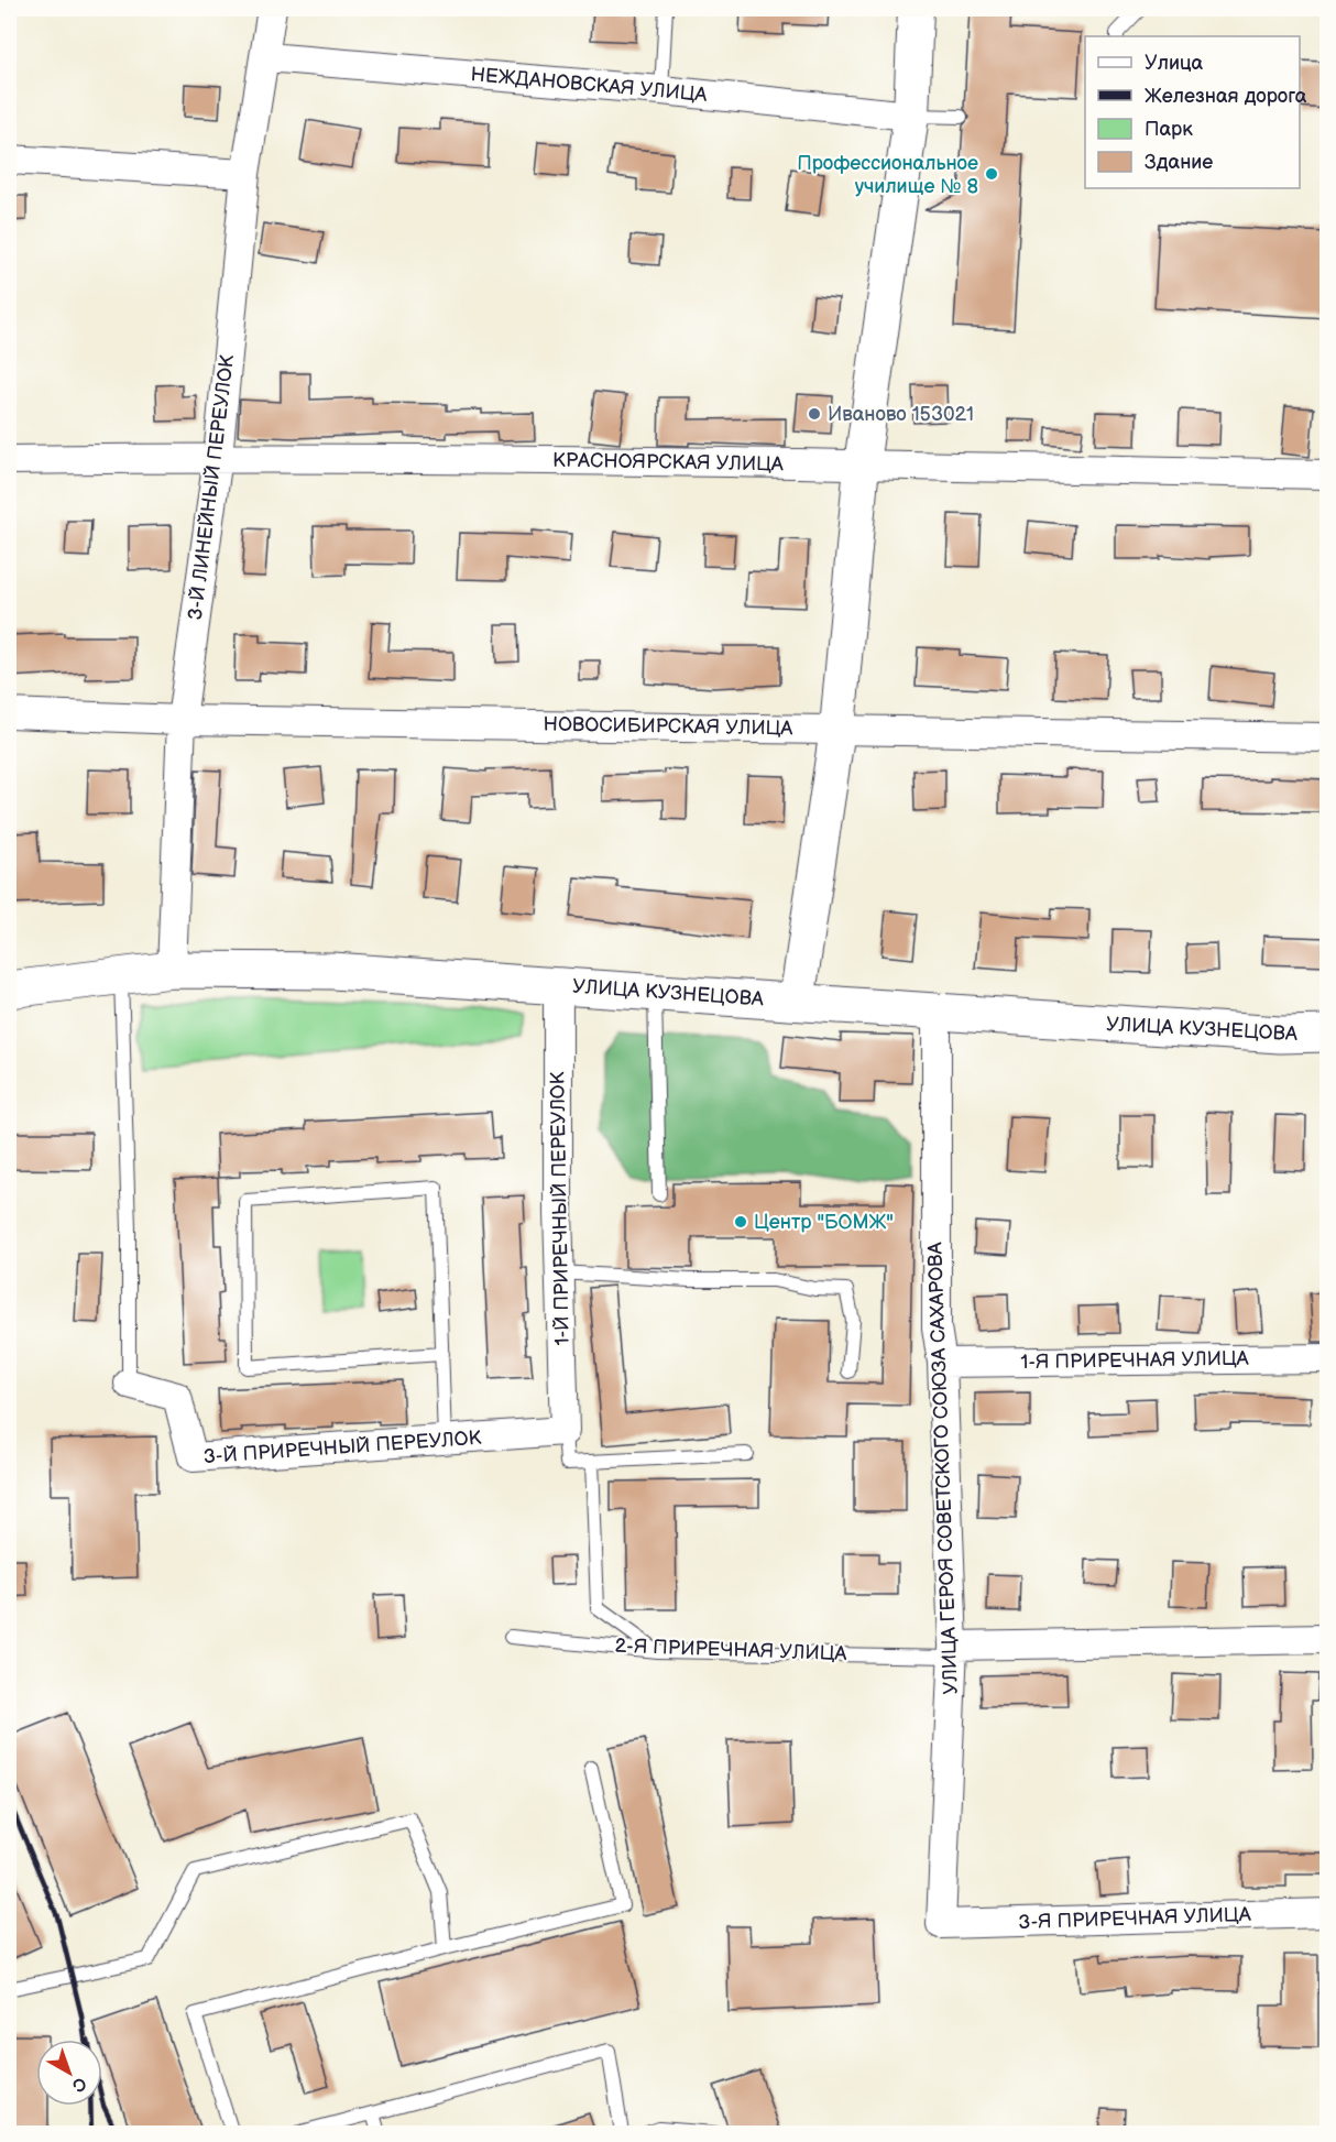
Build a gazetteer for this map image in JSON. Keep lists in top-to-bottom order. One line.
{"streets":{"main road":["УЛИЦА КУЗНЕЦОВА"],"street":["НЕЖДАНОВСКАЯ УЛИЦА","КРАСНОЯРСКАЯ УЛИЦА","3-Й ЛИНЕЙНЫЙ ПЕРЕУЛОК","НОВОСИБИРСКАЯ УЛИЦА","1-Й ПРИРЕЧНЫЙ ПЕРЕУЛОК","1-Я ПРИРЕЧНАЯ УЛИЦА","3-Й ПРИРЕЧНЫЙ ПЕРЕУЛОК","УЛИЦА ГЕРОЯ СОВЕТСКОГО СОЮЗА САХАРОВА","2-Я ПРИРЕЧНАЯ УЛИЦА","3-Я ПРИРЕЧНАЯ УЛИЦА"]},"crossings":[["НЕЖДАНОВСКАЯ УЛИЦА","3-Й ЛИНЕЙНЫЙ ПЕРЕУЛОК"],["КРАСНОЯРСКАЯ УЛИЦА","3-Й ЛИНЕЙНЫЙ ПЕРЕУЛОК"],["3-Й ЛИНЕЙНЫЙ ПЕРЕУЛОК","НОВОСИБИРСКАЯ УЛИЦА"],["3-Й ЛИНЕЙНЫЙ ПЕРЕУЛОК","УЛИЦА КУЗНЕЦОВА"],["УЛИЦА КУЗНЕЦОВА","1-Й ПРИРЕЧНЫЙ ПЕРЕУЛОК"],["УЛИЦА КУЗНЕЦОВА","УЛИЦА ГЕРОЯ СОВЕТСКОГО СОЮЗА САХАРОВА"],["1-Й ПРИРЕЧНЫЙ ПЕРЕУЛОК","3-Й ПРИРЕЧНЫЙ ПЕРЕУЛОК"],["1-Я ПРИРЕЧНАЯ УЛИЦА","УЛИЦА ГЕРОЯ СОВЕТСКОГО СОЮЗА САХАРОВА"],["УЛИЦА ГЕРОЯ СОВЕТСКОГО СОЮЗА САХАРОВА","2-Я ПРИРЕЧНАЯ УЛИЦА"],["УЛИЦА ГЕРОЯ СОВЕТСКОГО СОЮЗА САХАРОВА","3-Я ПРИРЕЧНАЯ УЛИЦА"]],"places":["Профессиональное училище № 8","Иваново 153021","Центр \"БОМЖ\""],"legend":["Улица","Железная дорога","Парк","Здание"],"north":"bottom right"}
